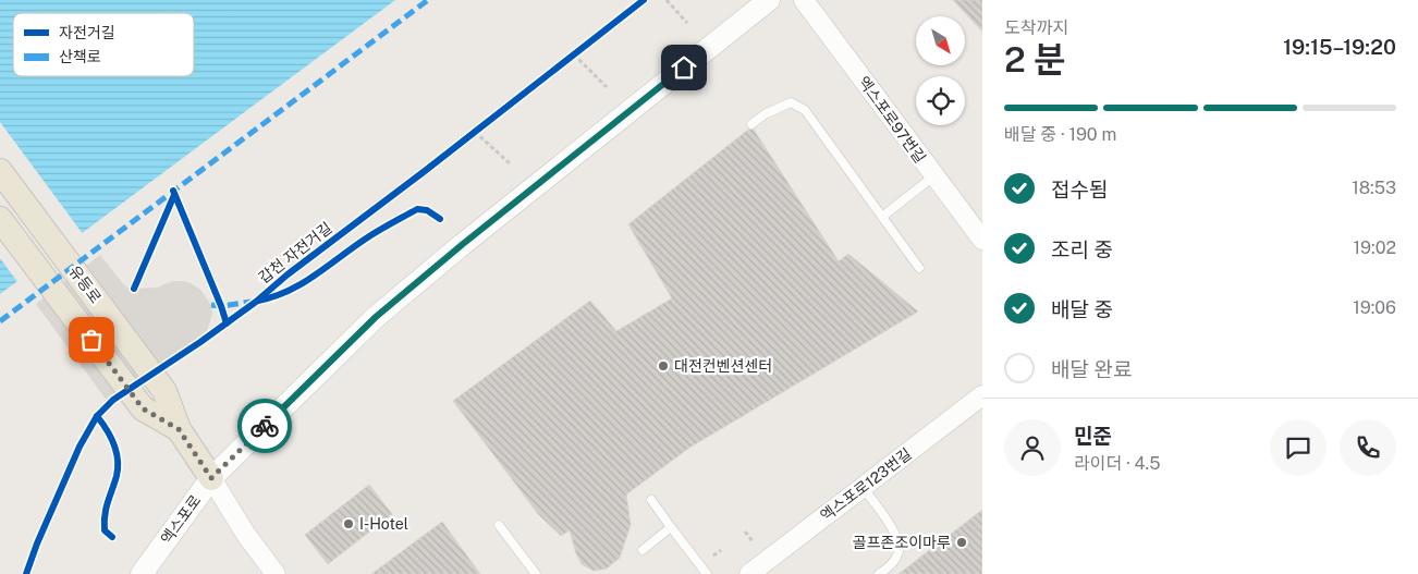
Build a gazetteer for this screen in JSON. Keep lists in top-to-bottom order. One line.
{"streets":{"main road":["유등로","엑스포로"],"street":["엑스포로97번길","엑스포로123번길"],"cycle path":["갑천 자전거길"]},"crossings":[["유등로","엑스포로"]],"places":["대전컨벤션센터","I-Hotel","골프존조이마루"],"legend":["자전거길","산책로"],"north":"bottom right","page":{"heading":["2 분","도착까지","19:15–19:20"],"panel":["민준","라이더 · 4.5"],"bar":"배달 중 · 190 m","list":[["접수됨","18:53"],["조리 중","19:02"],["배달 중","19:06"],"배달 완료"]}}
